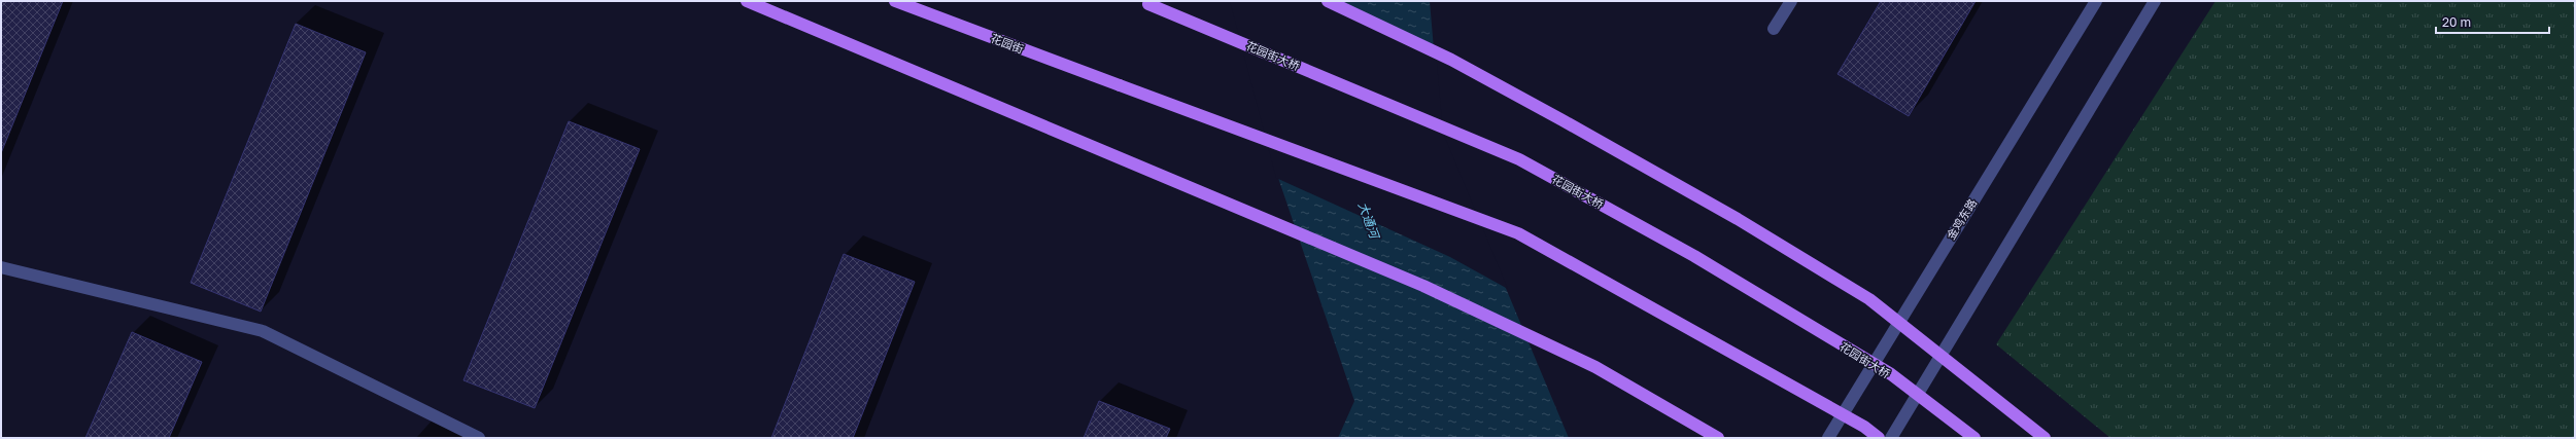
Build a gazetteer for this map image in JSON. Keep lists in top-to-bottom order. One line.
{"streets":{"main road":["花园街","花园街大桥"],"street":["金鸡东路"]},"water":["大通河"],"scale_bar":"20 m"}
